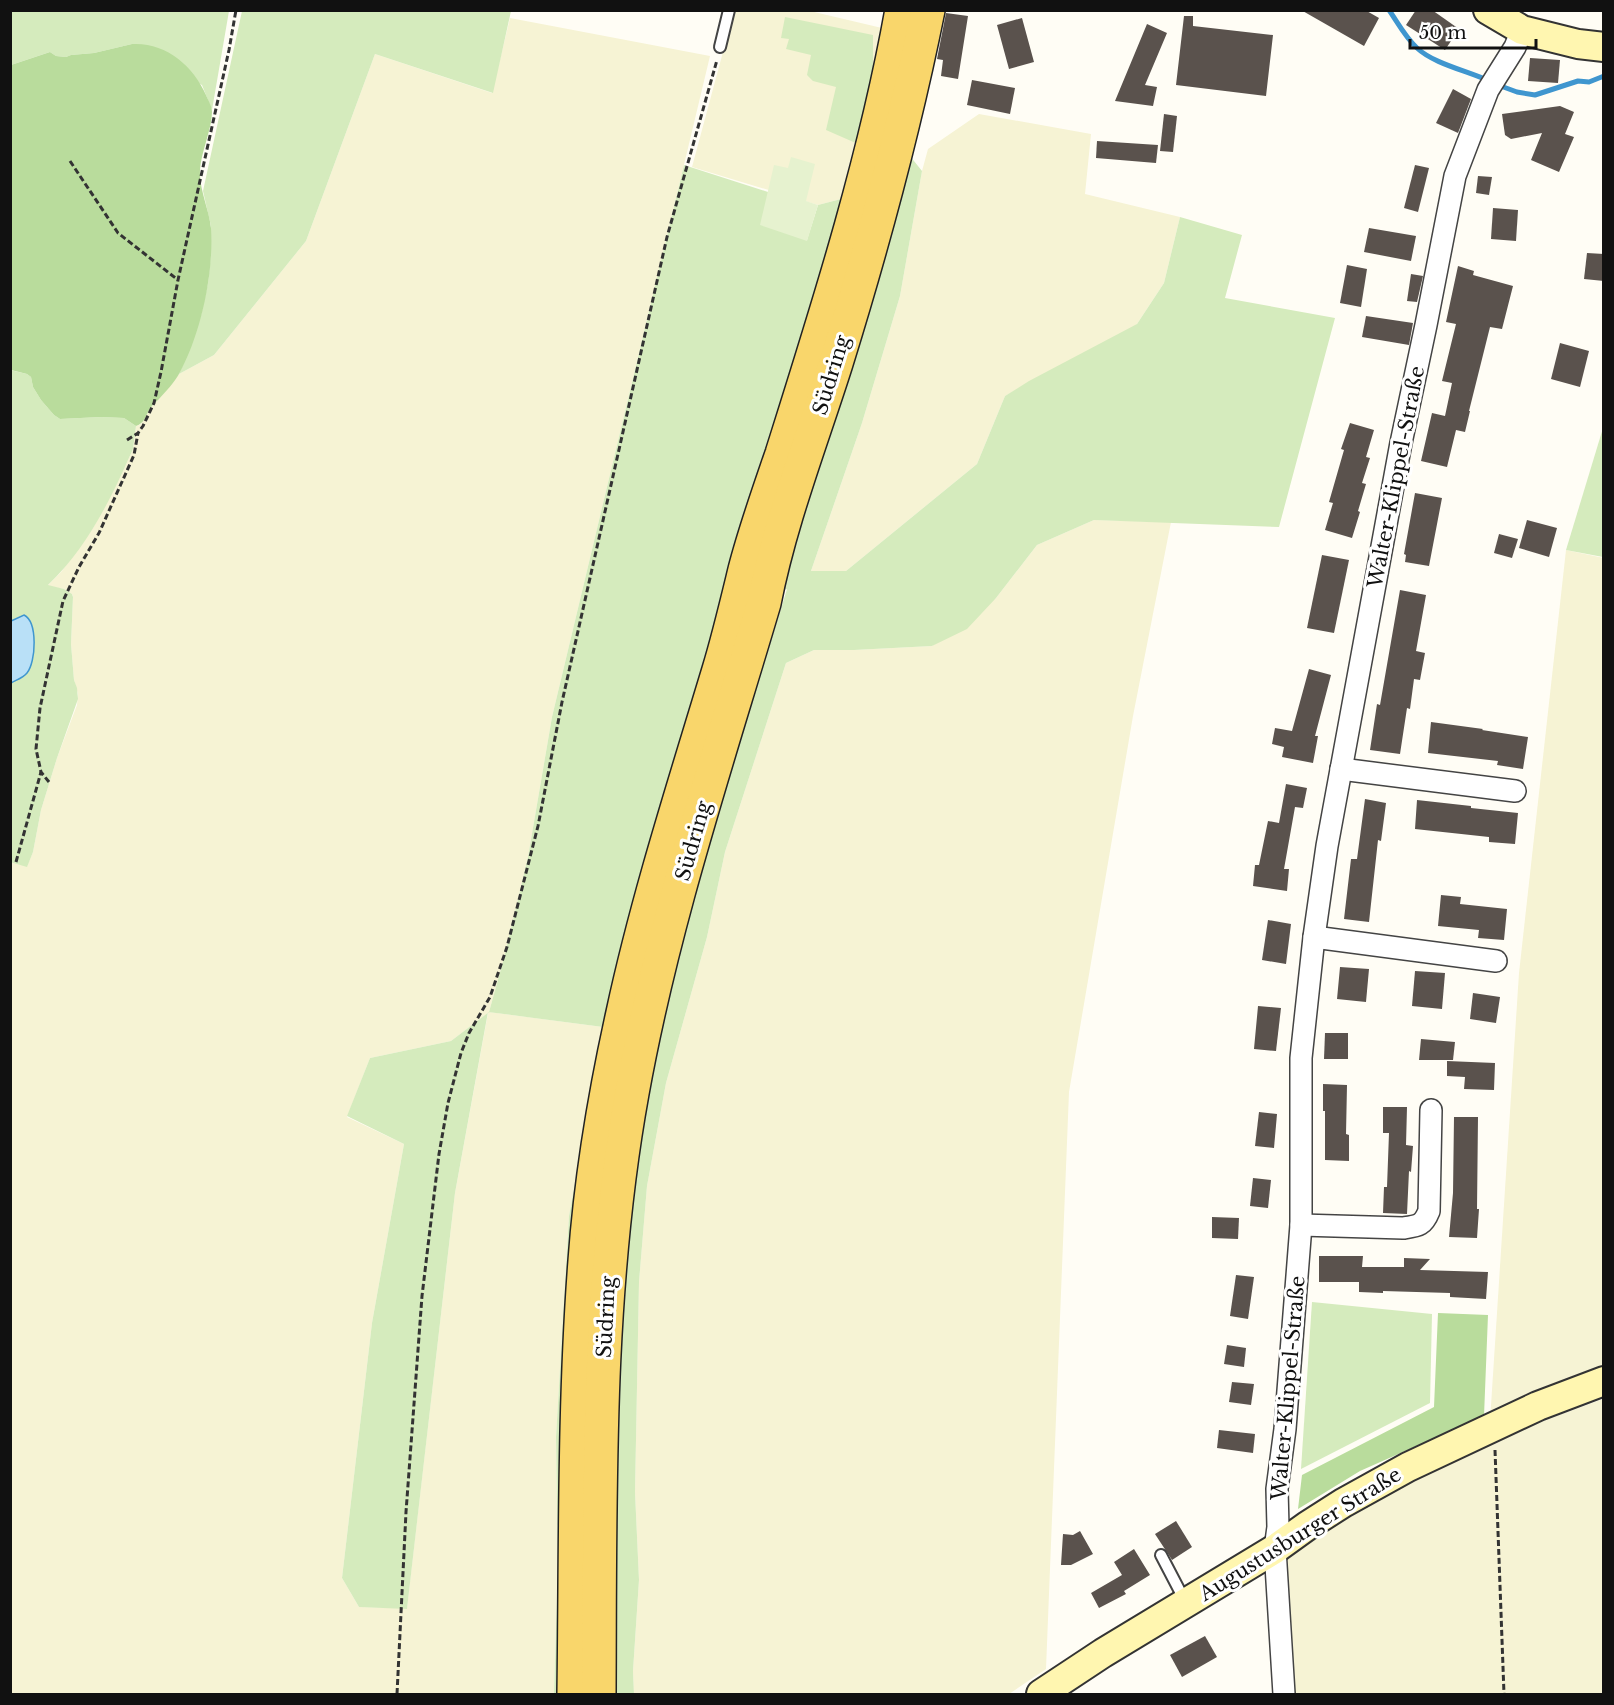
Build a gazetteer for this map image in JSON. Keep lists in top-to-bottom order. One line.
{"streets":{"main road":["Südring","Augustusburger Straße"],"street":["Walter-Klippel-Straße"]},"crossings":[["Walter-Klippel-Straße","Augustusburger Straße"]],"scale_bar":"50 m"}
